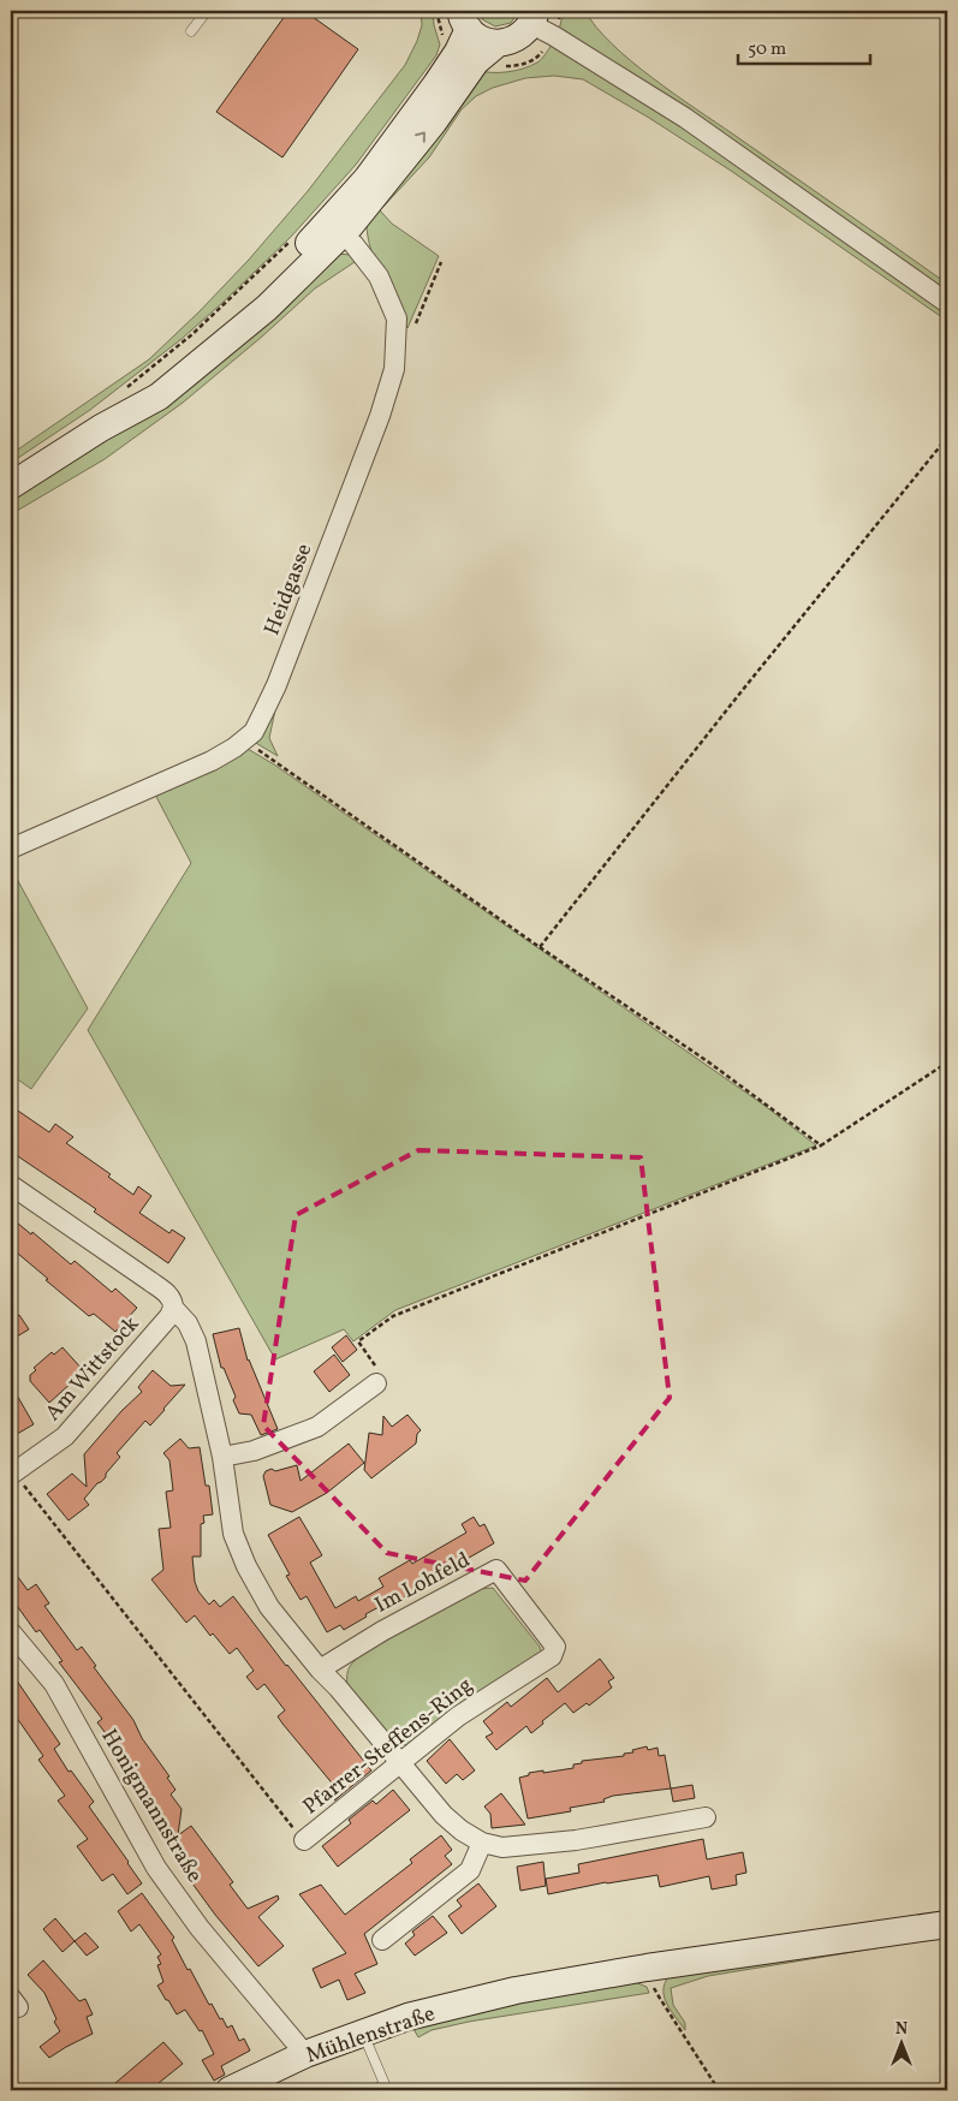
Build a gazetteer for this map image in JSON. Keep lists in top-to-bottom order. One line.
{"streets":{"street":["Heidgasse","Am Wittstock","Im Lohfeld","Pfarrer-Steffens-Ring","Honigmannstraße","Mühlenstraße"]},"crossings":[["Im Lohfeld","Pfarrer-Steffens-Ring"],["Honigmannstraße","Mühlenstraße"]],"scale_bar":"50 m","north":"top"}
